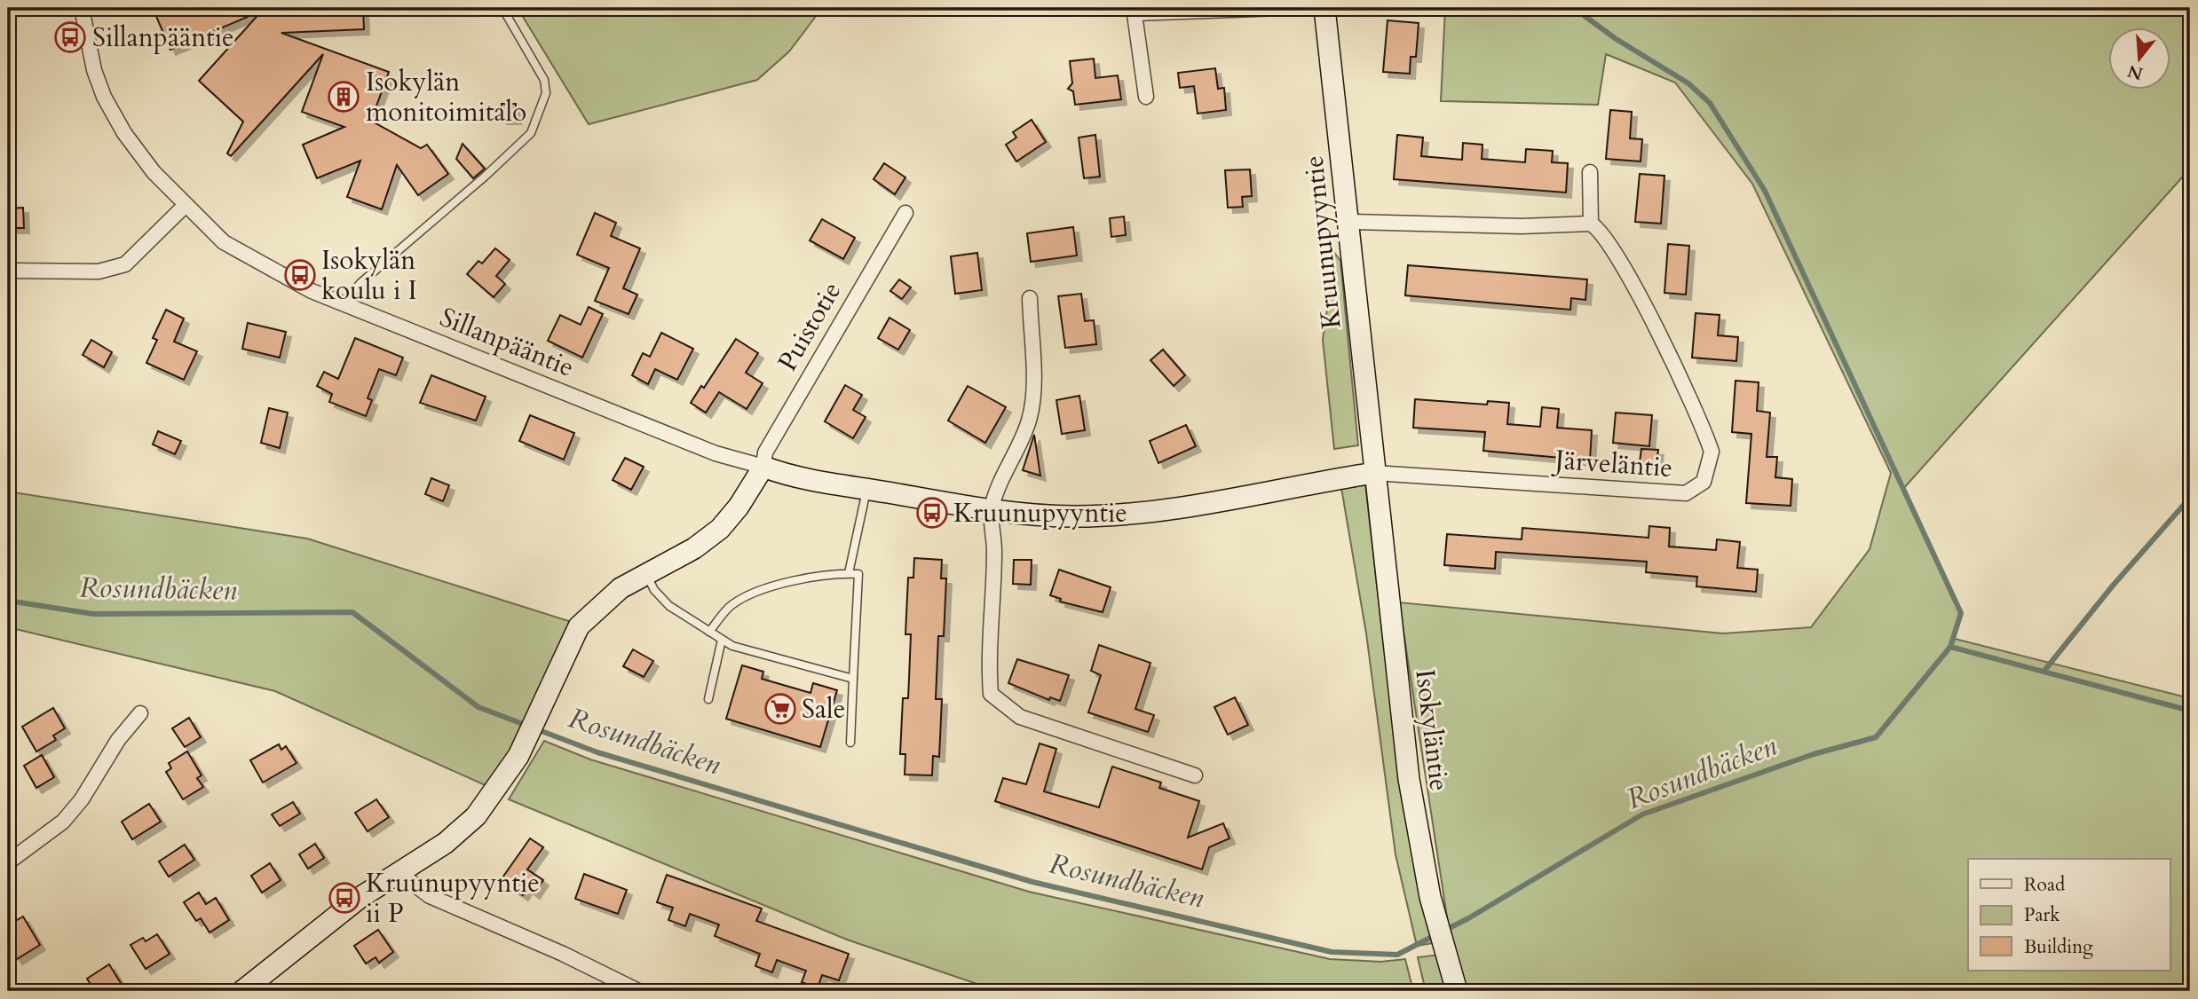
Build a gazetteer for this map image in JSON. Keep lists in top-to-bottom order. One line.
{"streets":{"street":["Kruunupyyntie","Puistotie","Sillanpääntie","Järveläntie","Isokyläntie"]},"crossings":[["Kruunupyyntie","Järveläntie"],["Kruunupyyntie","Isokyläntie"],["Puistotie","Sillanpääntie"],["Järveläntie","Isokyläntie"]],"water":["Rosundbäcken"],"places":{"bus stop":["Sillanpääntie","Isokylän koulu i I","Kruunupyyntie","Kruunupyyntie ii P"],"building":["Isokylän monitoimitalo"],"supermarket":["Sale"]},"legend":["Road","Park","Building"],"north":"bottom"}
